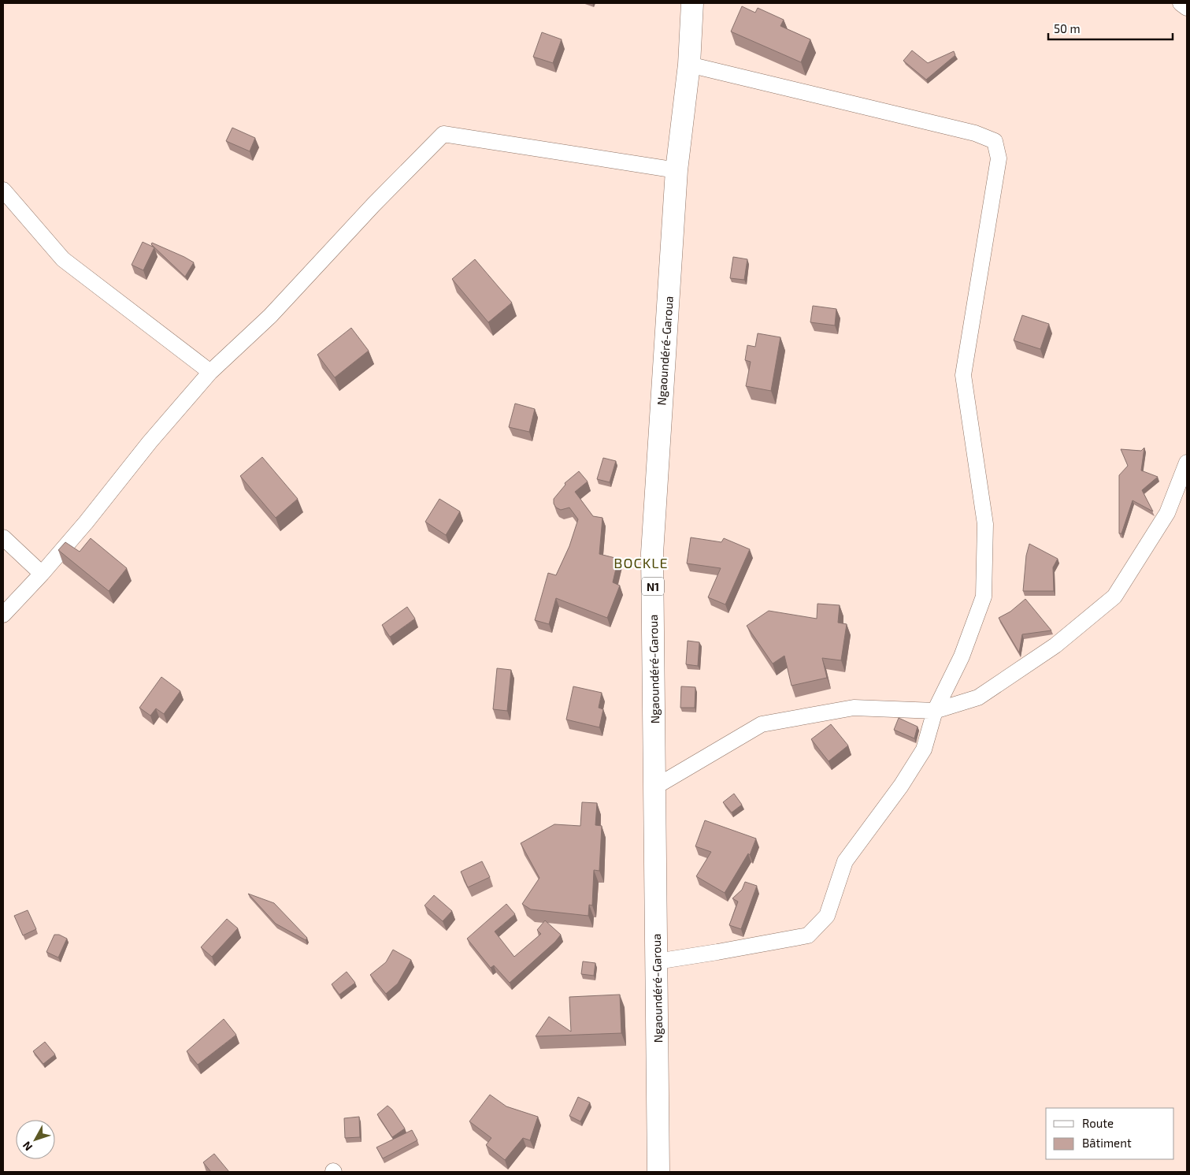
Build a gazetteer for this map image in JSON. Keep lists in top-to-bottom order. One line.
{"streets":{"highway":["Ngaoundéré-Garoua","N1"]},"districts":["BOCKLE"],"legend":["Route","Bâtiment"],"scale_bar":"50 m","north":"bottom left"}
